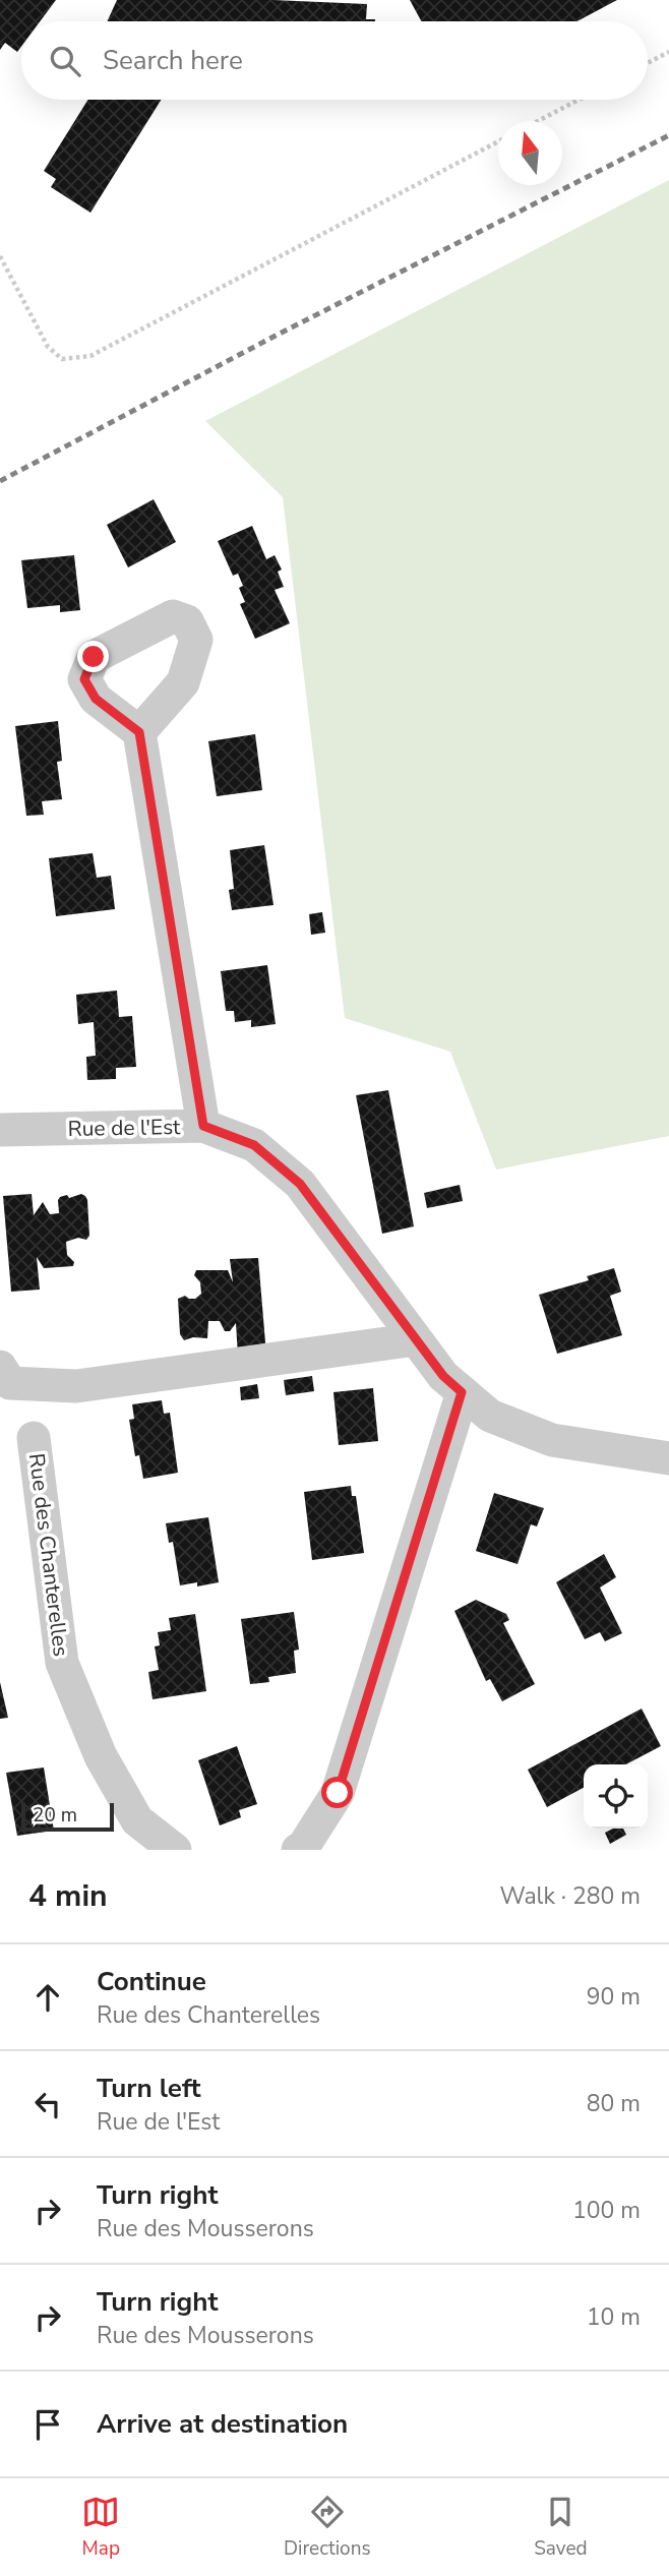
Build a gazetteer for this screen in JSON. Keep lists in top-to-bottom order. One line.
{"streets":{"street":["Rue de l'Est","Rue des Chanterelles"]},"scale_bar":"20 m","north":"top","page":{"search":"Search here","scale":"20 m","heading":["4 min","Walk · 280 m"],"list":[["Continue","Rue des Chanterelles","90 m"],["Turn left","Rue de l'Est","80 m"],["Turn right","Rue des Mousserons","100 m"],["Turn right","Rue des Mousserons","10 m"],"Arrive at destination"],"nav":["Map","Directions","Saved"]}}
